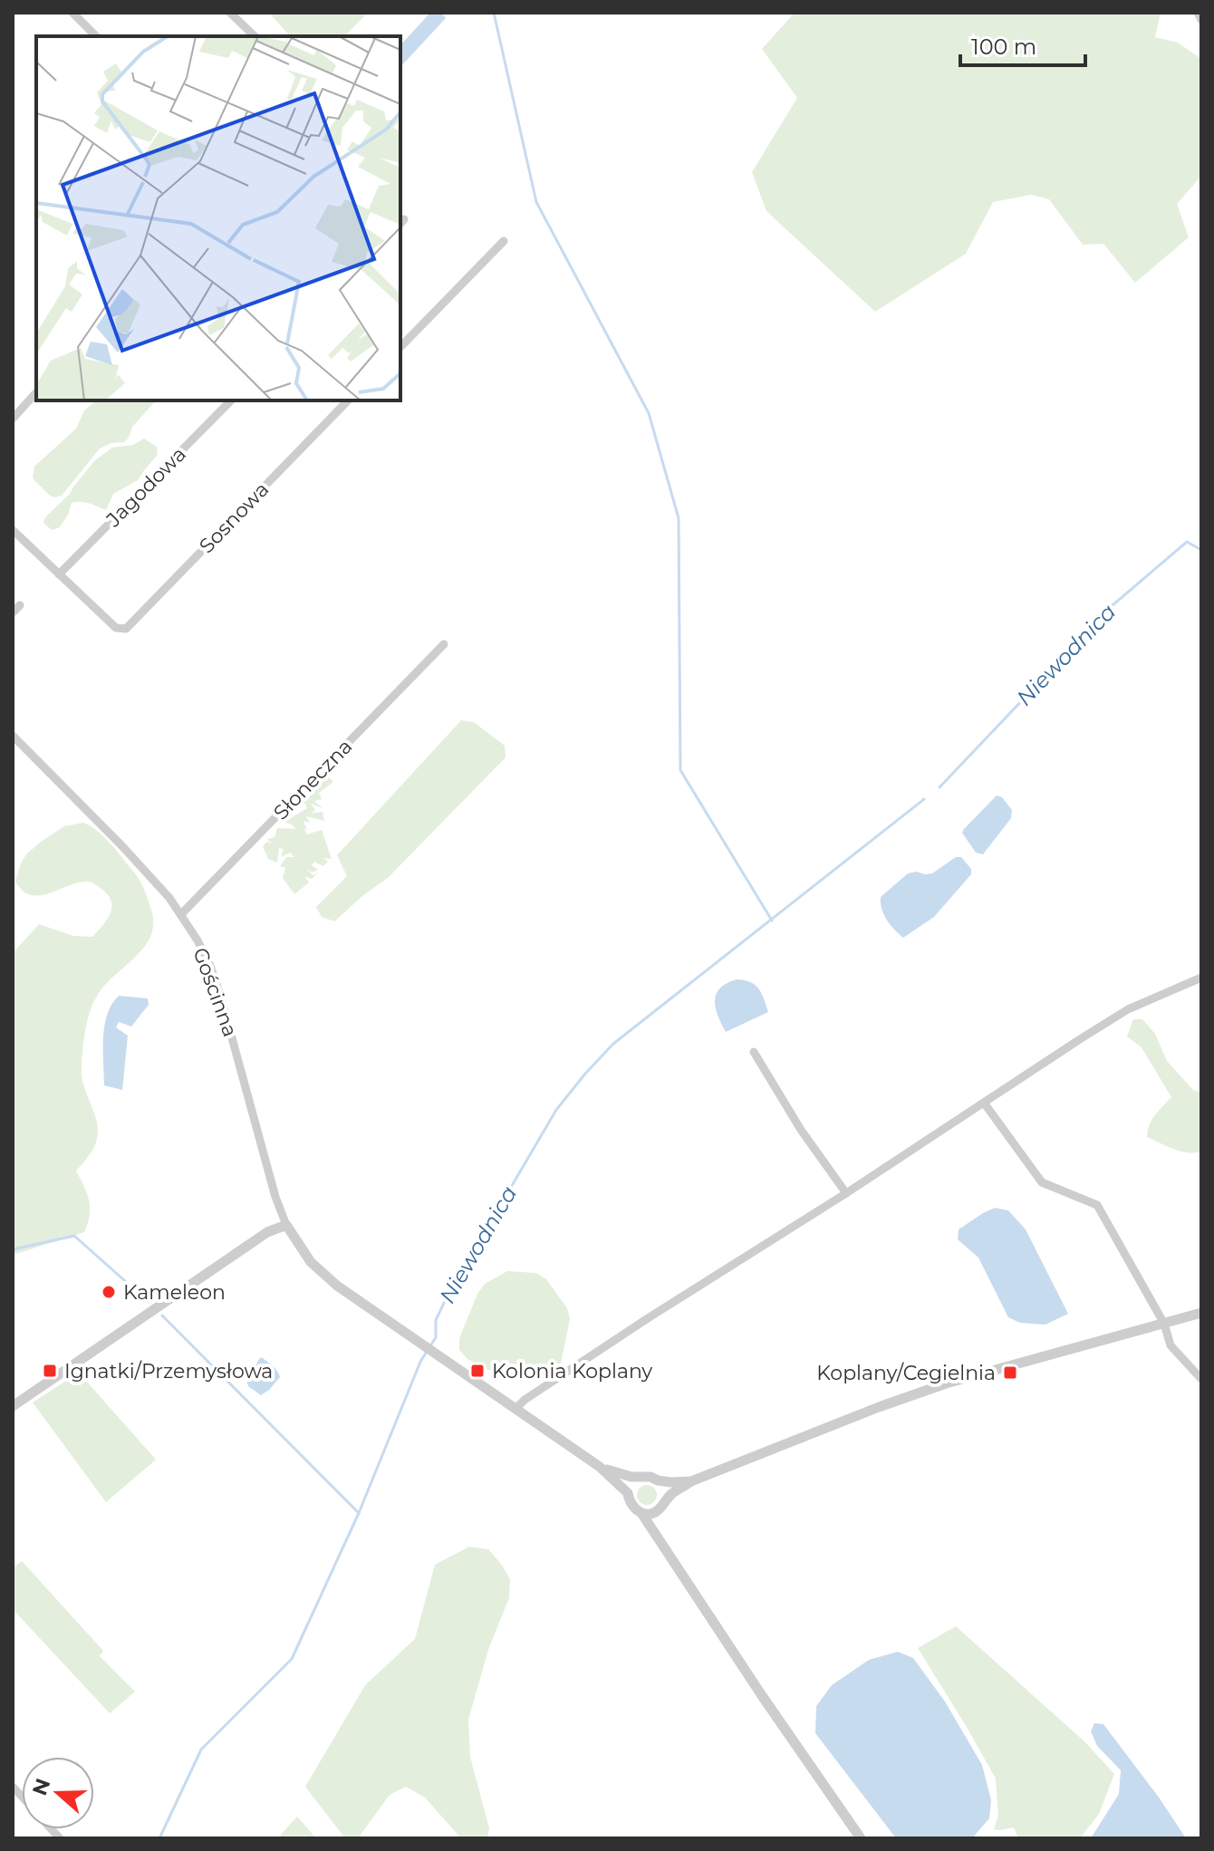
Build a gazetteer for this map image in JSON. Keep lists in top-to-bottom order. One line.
{"streets":{"street":["Jagodowa","Sosnowa","Słoneczna","Gościnna"]},"crossings":[["Jagodowa","Sosnowa"],["Słoneczna","Gościnna"]],"water":["Niewodnica"],"places":{"other":["Kameleon"],"transit":["Ignatki/Przemysłowa","Kolonia Koplany","Koplany/Cegielnia"]},"scale_bar":"100 m","north":"left"}
